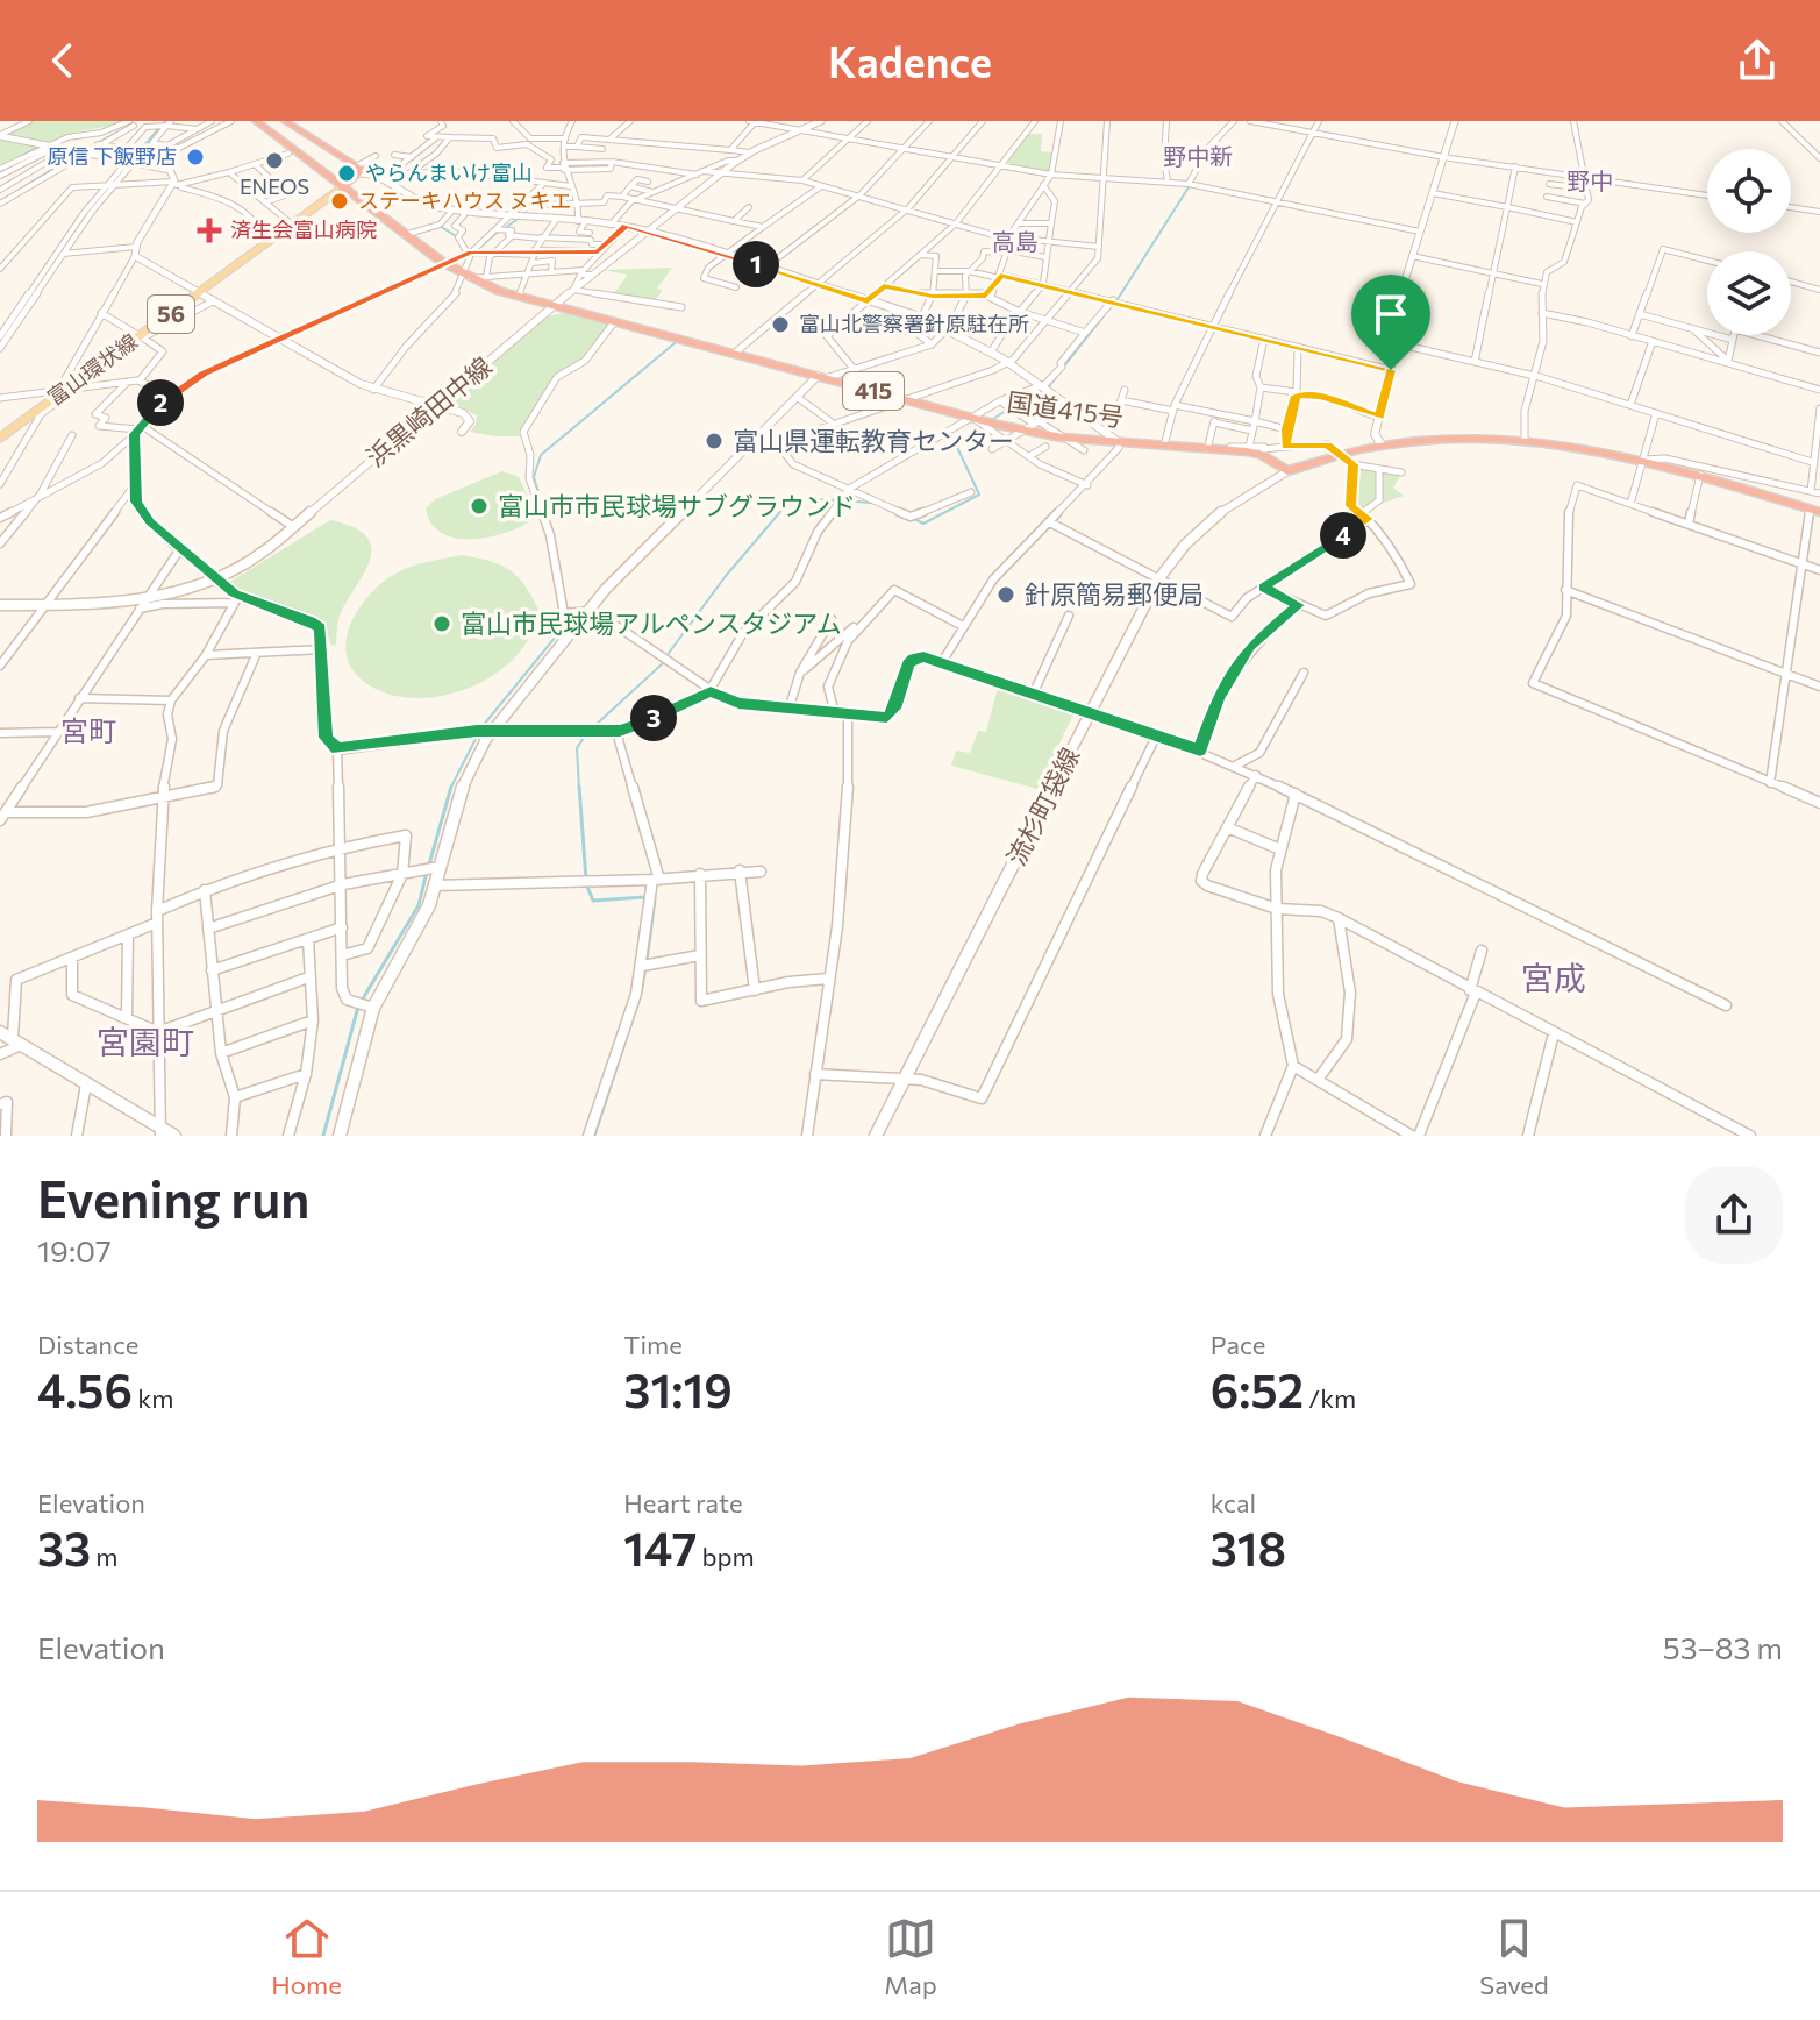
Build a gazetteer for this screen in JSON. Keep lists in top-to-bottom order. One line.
{"streets":{"highway":["415","国道415号"],"main road":["56","富山環状線"],"street":["浜黒崎田中線","流杉町袋線"]},"crossings":[["富山環状線","国道415号"],["国道415号","浜黒崎田中線"],["国道415号","流杉町袋線"]],"districts":["野中新","野中","高島","宮町","宮成","宮園町"],"places":{"other":["原信 下飯野店","ENEOS","やらんまいけ富山","ステーキハウス ヌキエ","富山北警察署針原駐在所","富山県運転教育センター","富山市市民球場サブグラウンド","針原簡易郵便局","富山市民球場アルペンスタジアム"],"health":["済生会富山病院"]},"page":{"header":"Kadence","pins":["1","2","4","3"],"heading":["Evening run","19:07"],"stats":[["Distance","4.56 km"],["Time","31:19"],["Pace","6:52 /km"],["Elevation","33 m"],["Heart rate","147 bpm"],["kcal","318"]],"chart":["Elevation","53–83 m"],"tabs":["Home","Map","Saved"]}}
